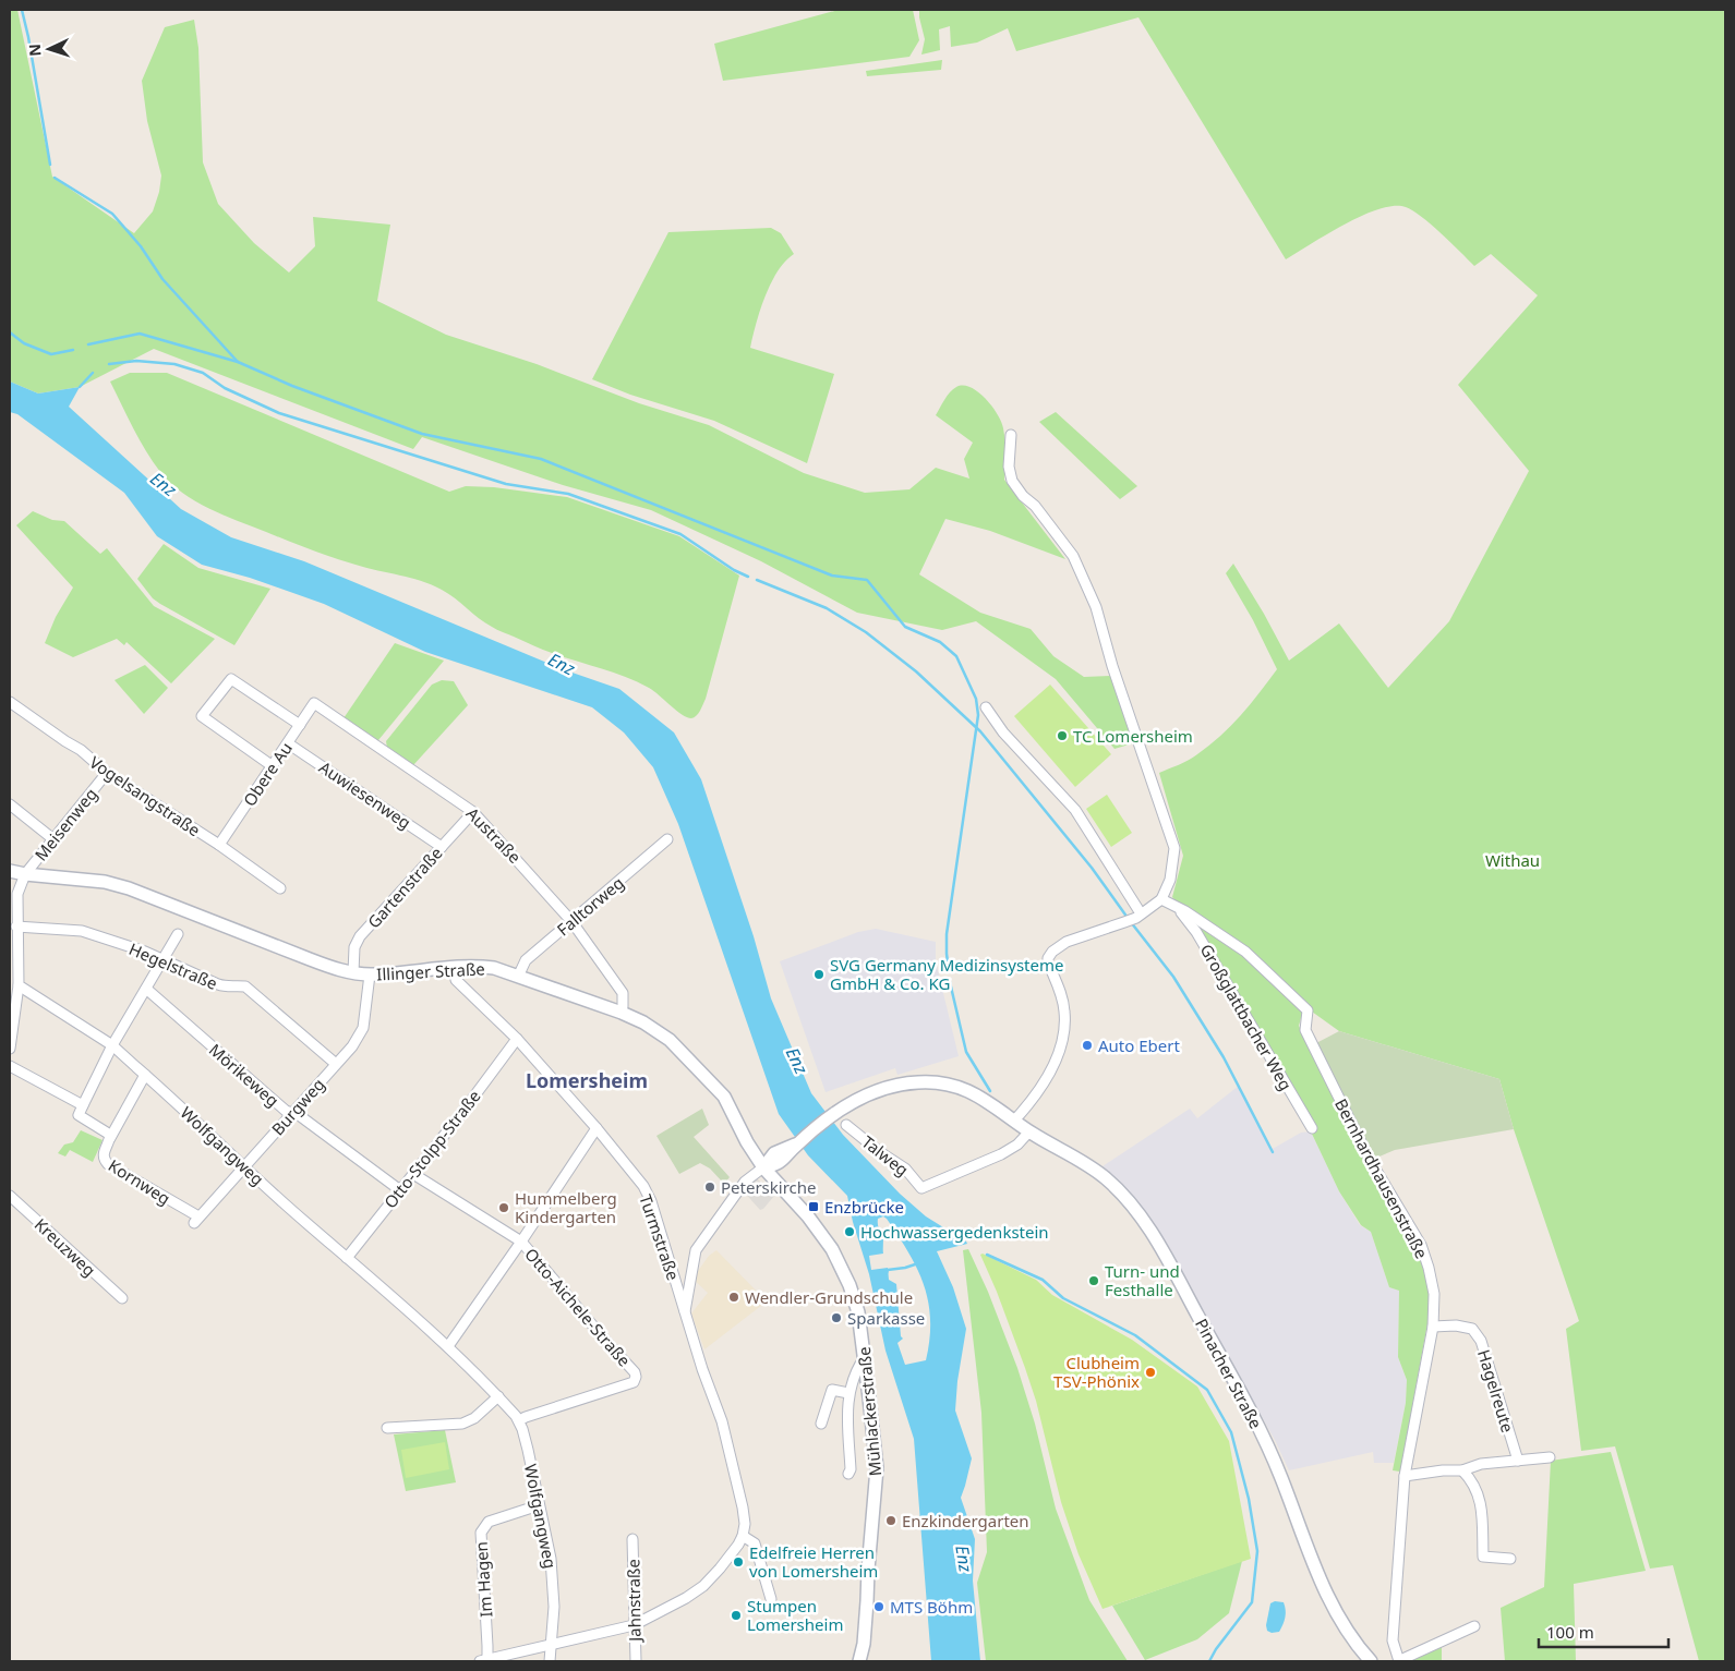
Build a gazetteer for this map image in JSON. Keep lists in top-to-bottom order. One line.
{"streets":{"street":["Obere Au","Auwiesenweg","Vogelsangstraße","Meisenweg","Austraße","Gartenstraße","Falltorweg","Hegelstraße","Illinger Straße","Großglattbacher Weg","Mörikeweg","Burgweg","Wolfgangweg","Otto-Stolpp-Straße","Talweg","Bernhardhausenstraße","Kornweg","Turmstraße","Kreuzweg","Otto-Aichele-Straße","Pinacher Straße","Hagelreute","Mühlackerstraße","Im Hagen","Jahnstraße"]},"crossings":[["Obere Au","Auwiesenweg"],["Obere Au","Vogelsangstraße"],["Obere Au","Austraße"],["Auwiesenweg","Gartenstraße"],["Vogelsangstraße","Meisenweg"],["Meisenweg","Illinger Straße"],["Austraße","Gartenstraße"],["Austraße","Falltorweg"],["Austraße","Illinger Straße"],["Gartenstraße","Illinger Straße"],["Falltorweg","Illinger Straße"],["Hegelstraße","Burgweg"],["Illinger Straße","Burgweg"],["Illinger Straße","Turmstraße"],["Illinger Straße","Pinacher Straße"],["Illinger Straße","Mühlackerstraße"],["Großglattbacher Weg","Bernhardhausenstraße"],["Mörikeweg","Burgweg"],["Mörikeweg","Otto-Stolpp-Straße"],["Burgweg","Wolfgangweg"],["Burgweg","Kornweg"],["Wolfgangweg","Otto-Stolpp-Straße"],["Wolfgangweg","Otto-Aichele-Straße"],["Wolfgangweg","Im Hagen"],["Otto-Stolpp-Straße","Turmstraße"],["Talweg","Pinacher Straße"],["Bernhardhausenstraße","Hagelreute"]],"districts":["Lomersheim"],"water":["Enz"],"parks":["Withau"],"places":{"other":["TC Lomersheim","SVG Germany Medizinsysteme GmbH & Co. KG","Auto Ebert","Peterskirche","Hummelberg Kindergarten","Hochwassergedenkstein","Turn- und Festhalle","Wendler-Grundschule","Sparkasse","Clubheim TSV-Phönix","Enzkindergarten","Edelfreie Herren von Lomersheim","MTS Böhm","Stumpen Lomersheim"],"transit":["Enzbrücke"]},"scale_bar":"100 m","north":"left"}
